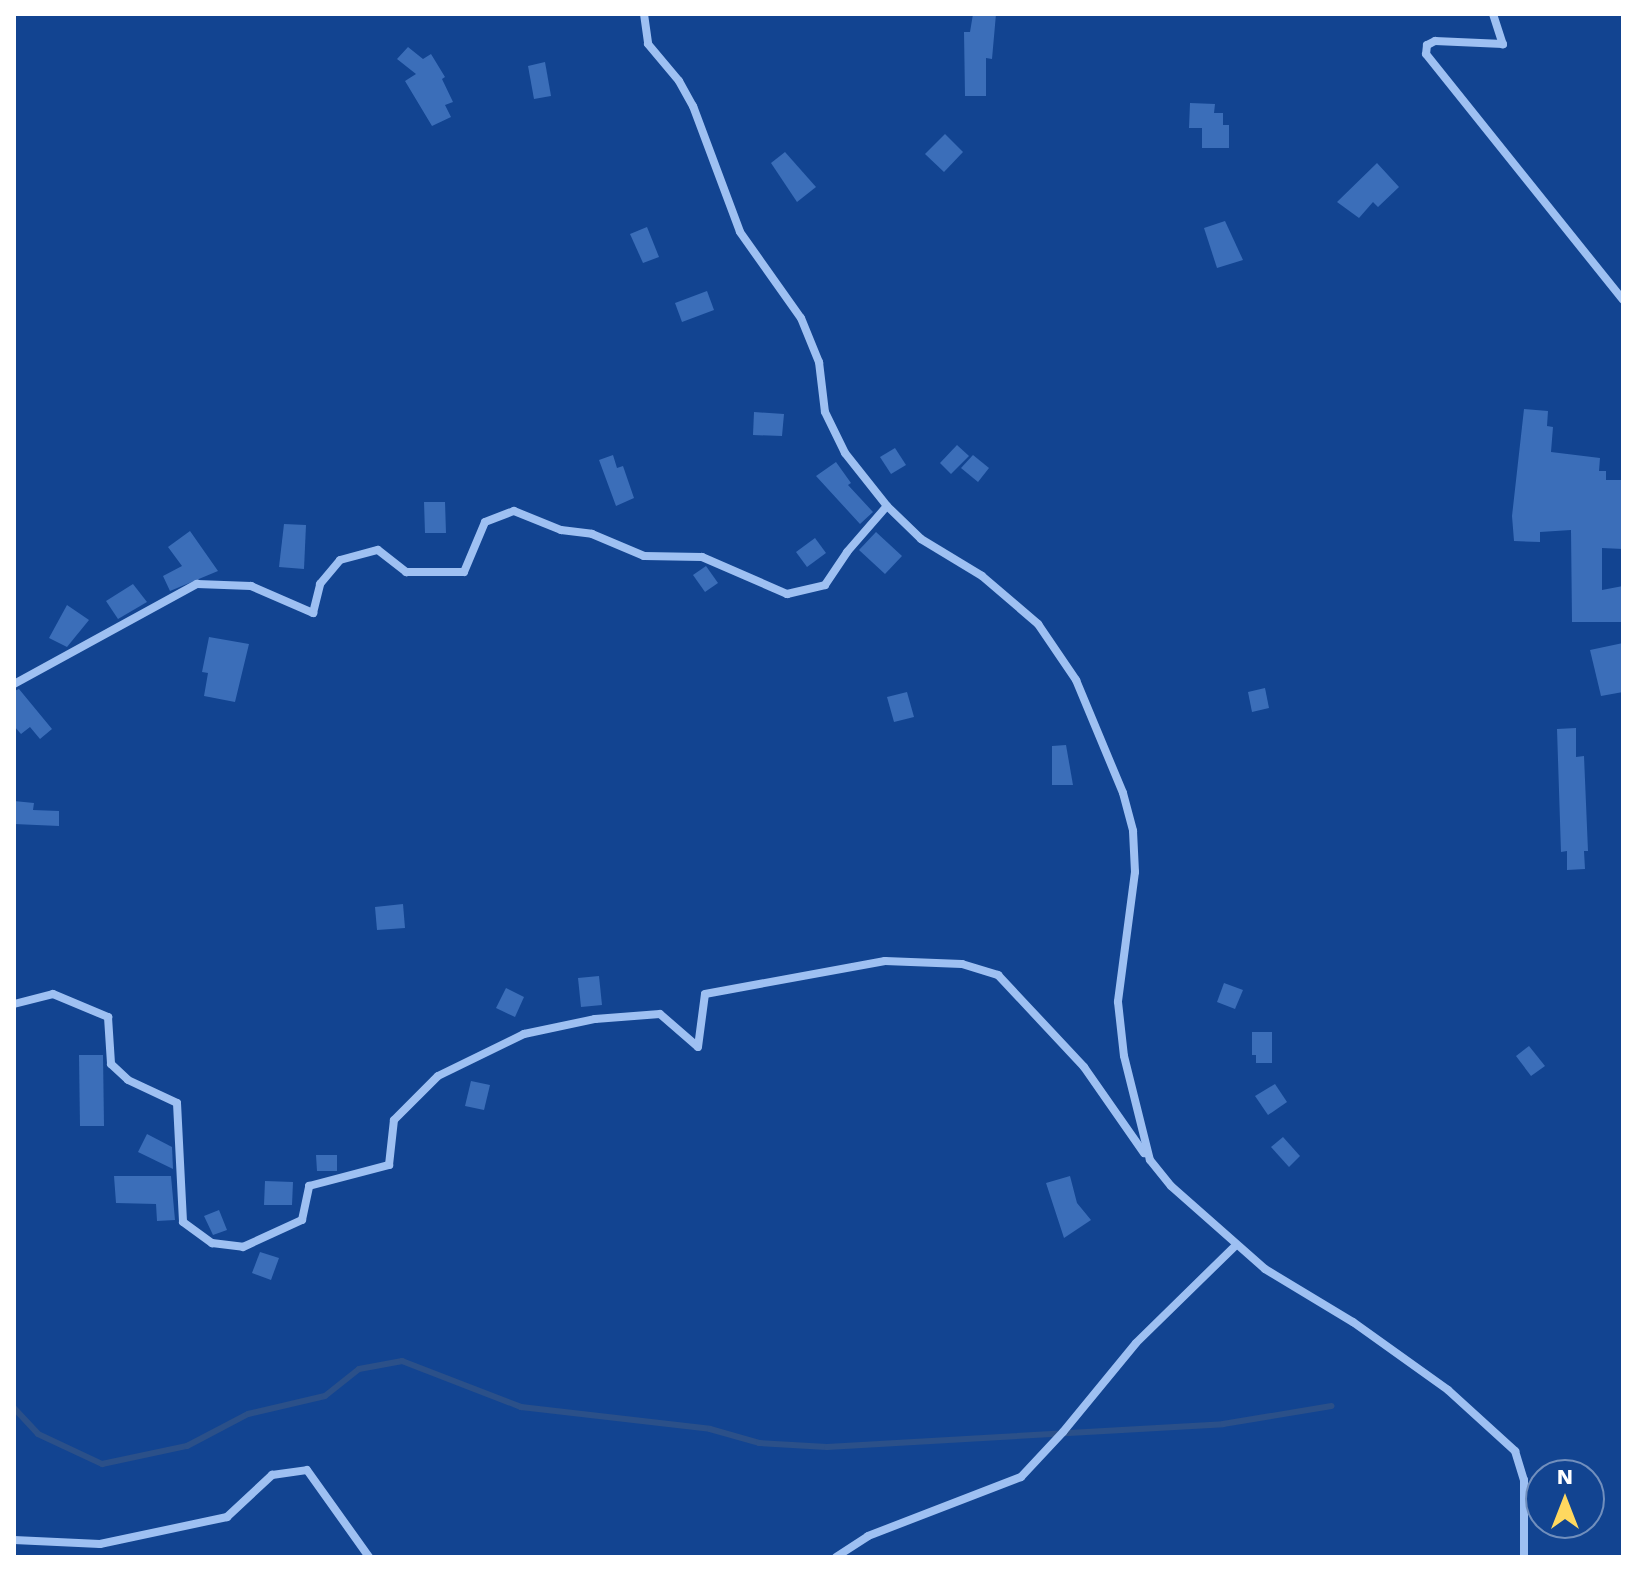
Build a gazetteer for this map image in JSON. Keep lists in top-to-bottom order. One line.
{"north":"top"}
